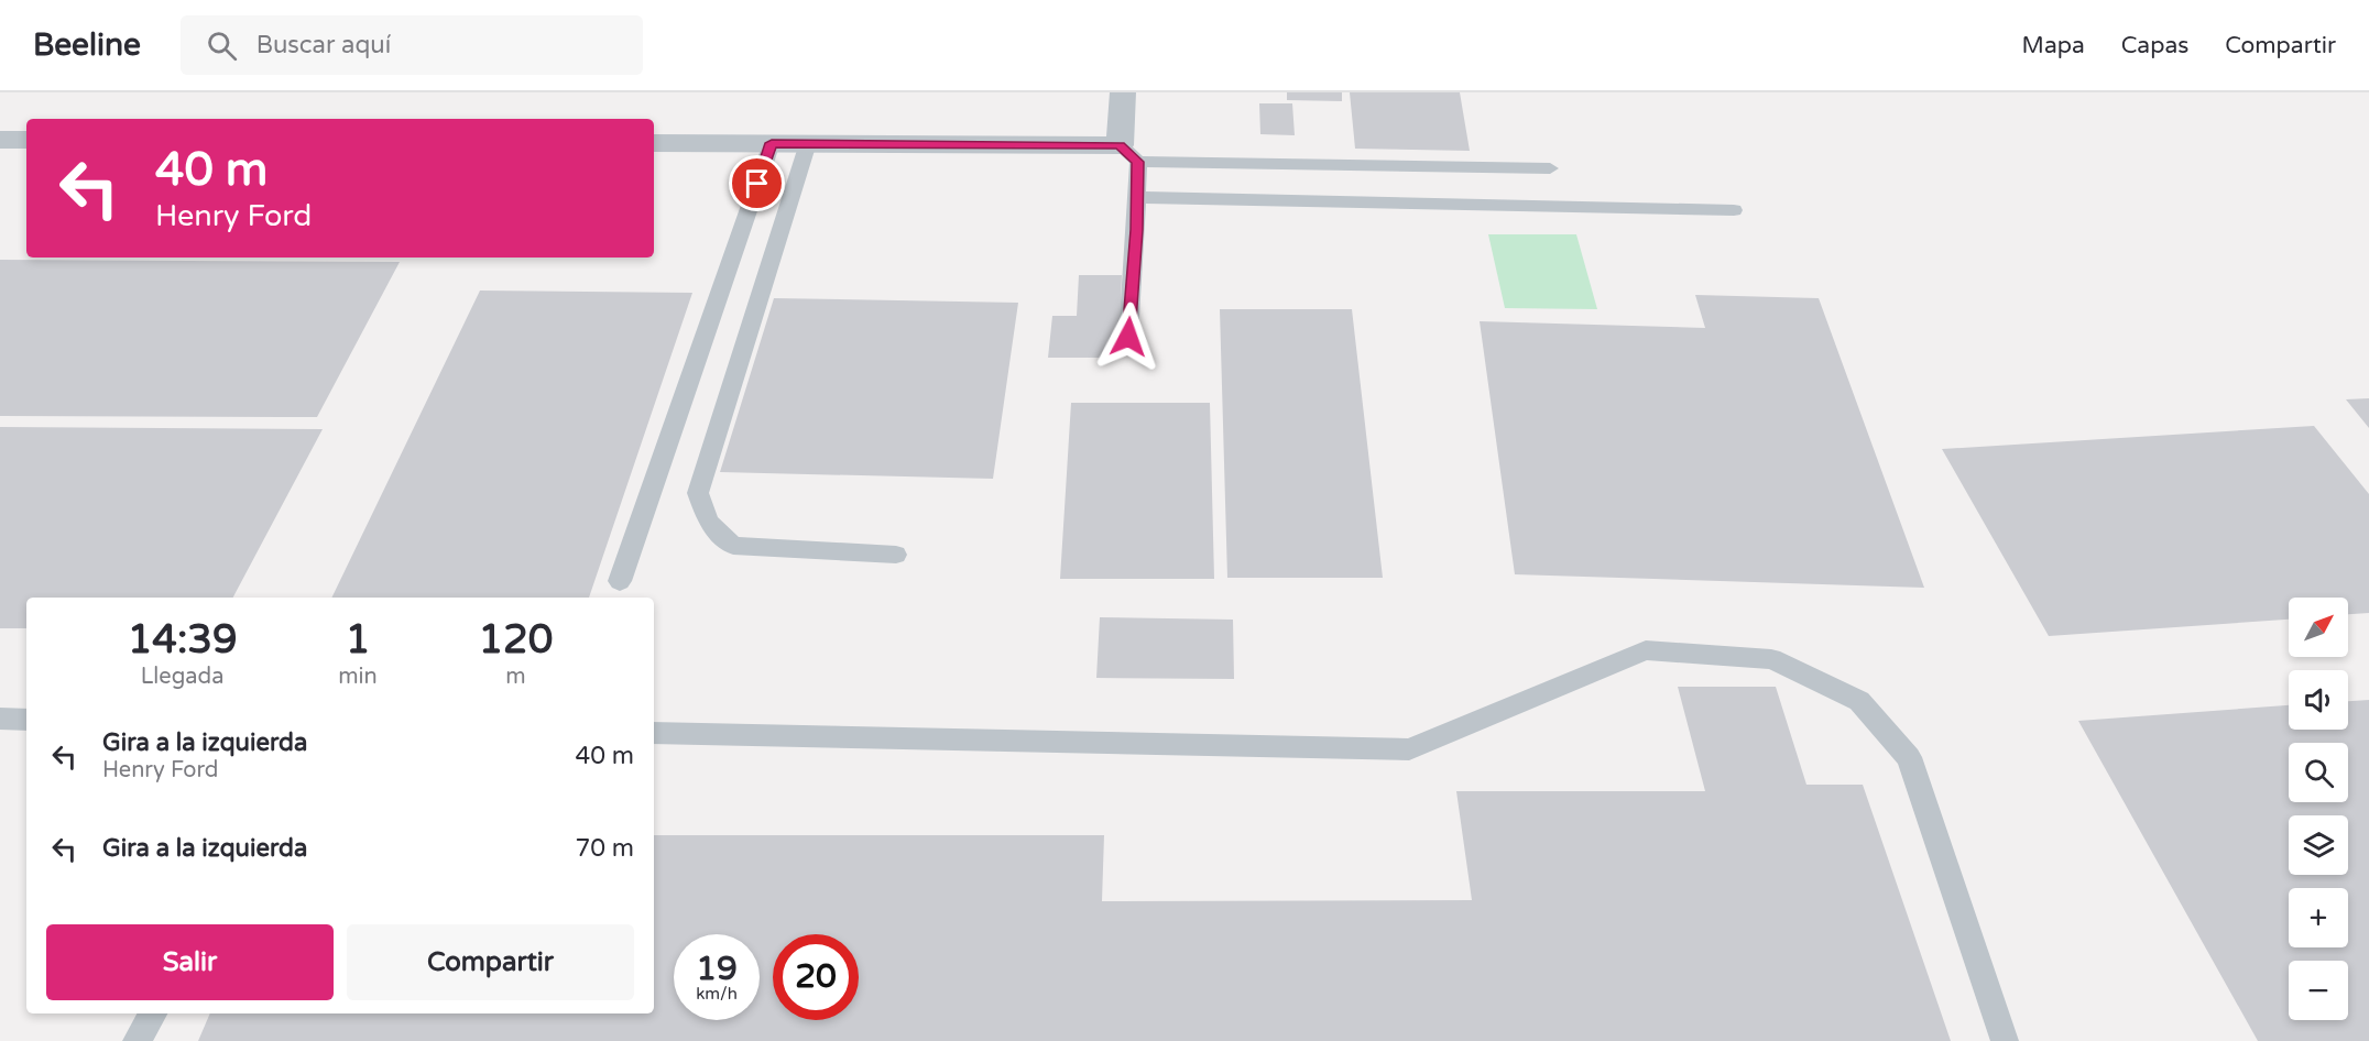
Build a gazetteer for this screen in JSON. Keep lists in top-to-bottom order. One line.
{"north":"top right","page":{"header":"Beeline","search":"Buscar aquí","nav":["Mapa","Capas","Compartir"],"turn":["40 m","Henry Ford"],"map_buttons":["+","−"],"eta":["14:39","Llegada","1","min","120","m"],"list":[{"name":"Gira a la izquierda","note":"Henry Ford","value":"40 m"},{"name":"Gira a la izquierda","value":"70 m"}],"buttons":["Salir","Compartir"],"speed":"19 km/h","limit":"20"}}
